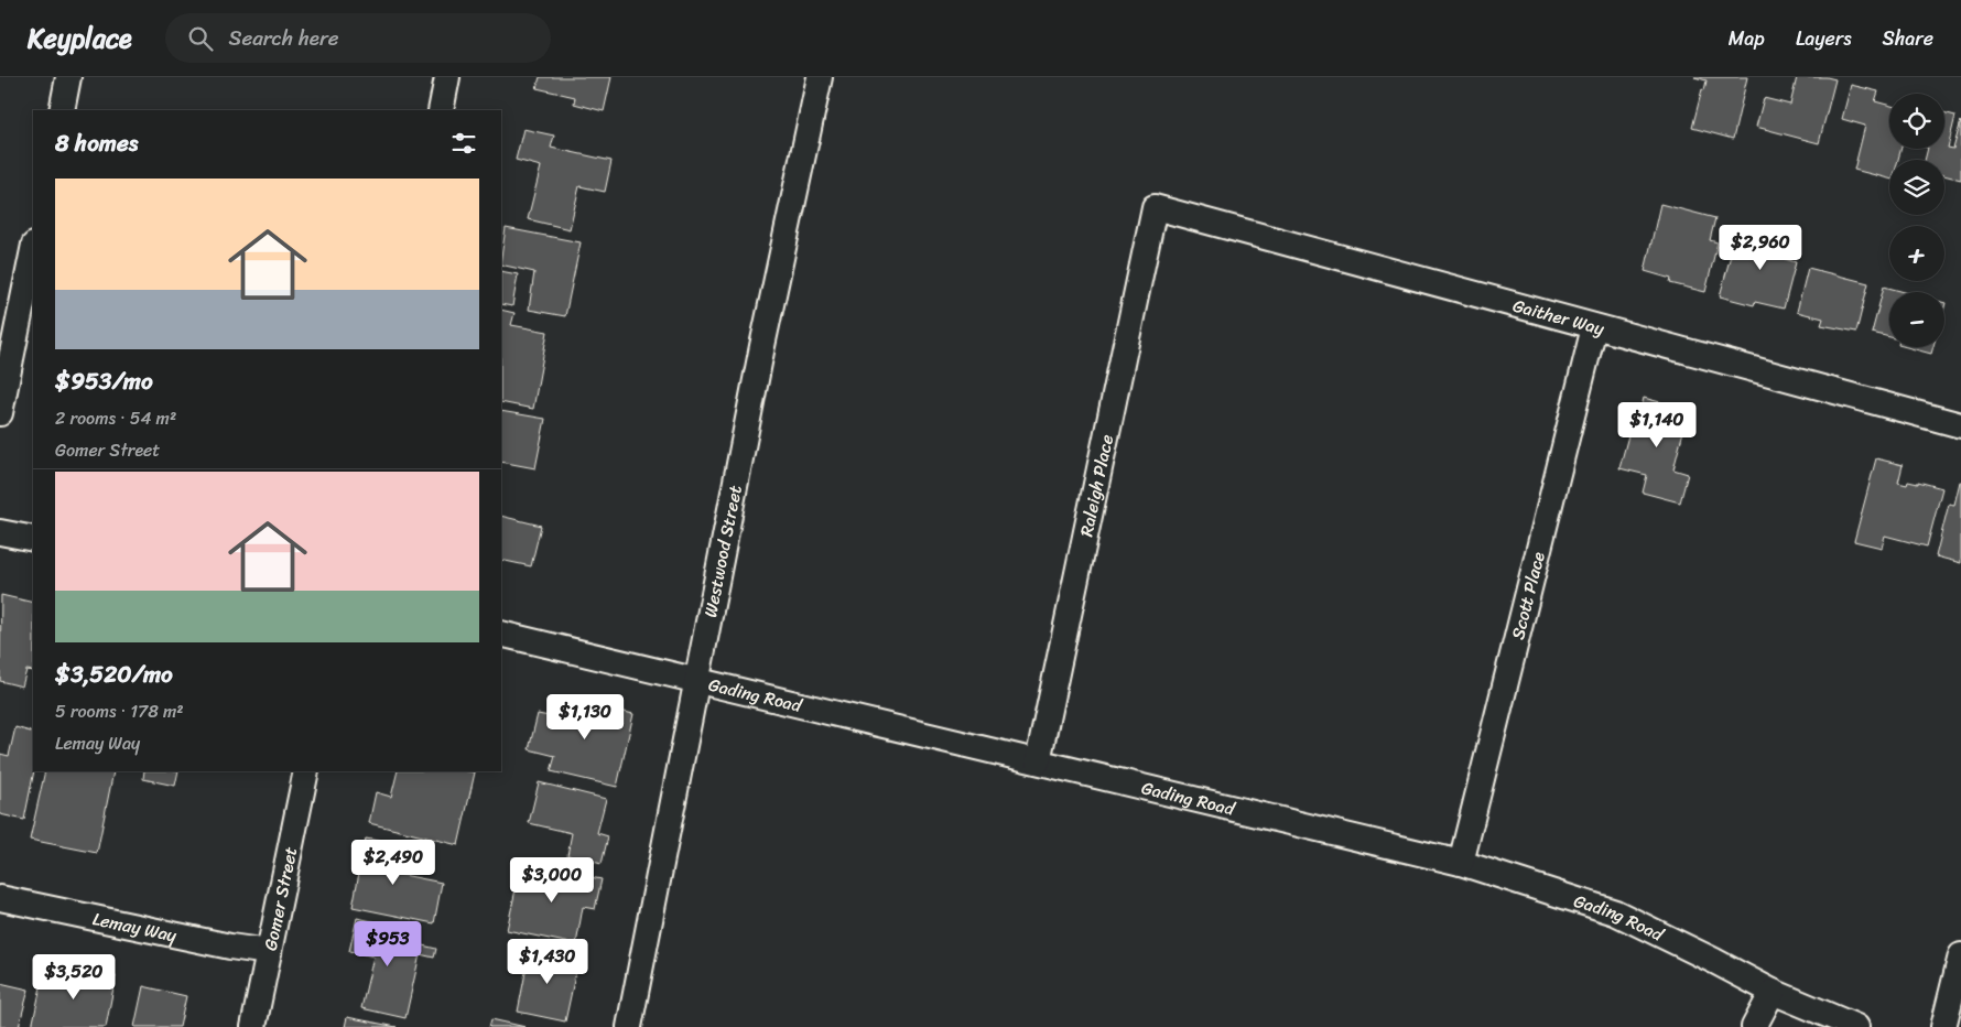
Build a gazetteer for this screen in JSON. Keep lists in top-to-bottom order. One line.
{"streets":{"street":["Gaither Way","Raleigh Place","Westwood Street","Scott Place","Gading Road","Gomer Street","Lemay Way"]},"crossings":[["Gaither Way","Raleigh Place"],["Gaither Way","Scott Place"],["Raleigh Place","Gading Road"],["Westwood Street","Gading Road"],["Scott Place","Gading Road"],["Gomer Street","Lemay Way"]],"page":{"header":"Keyplace","search":"Search here","nav":["Map","Layers","Share"],"map_buttons":["+","−"],"heading":"8 homes","list":[{"name":"$953/mo","note":"2 rooms · 54 m² · Gomer Street"},{"name":"$3,520/mo","note":"5 rooms · 178 m² · Lemay Way"}],"price":["$2,960","$1,140","$1,130","$2,490","$3,000","$953","$1,430","$3,520"]}}
